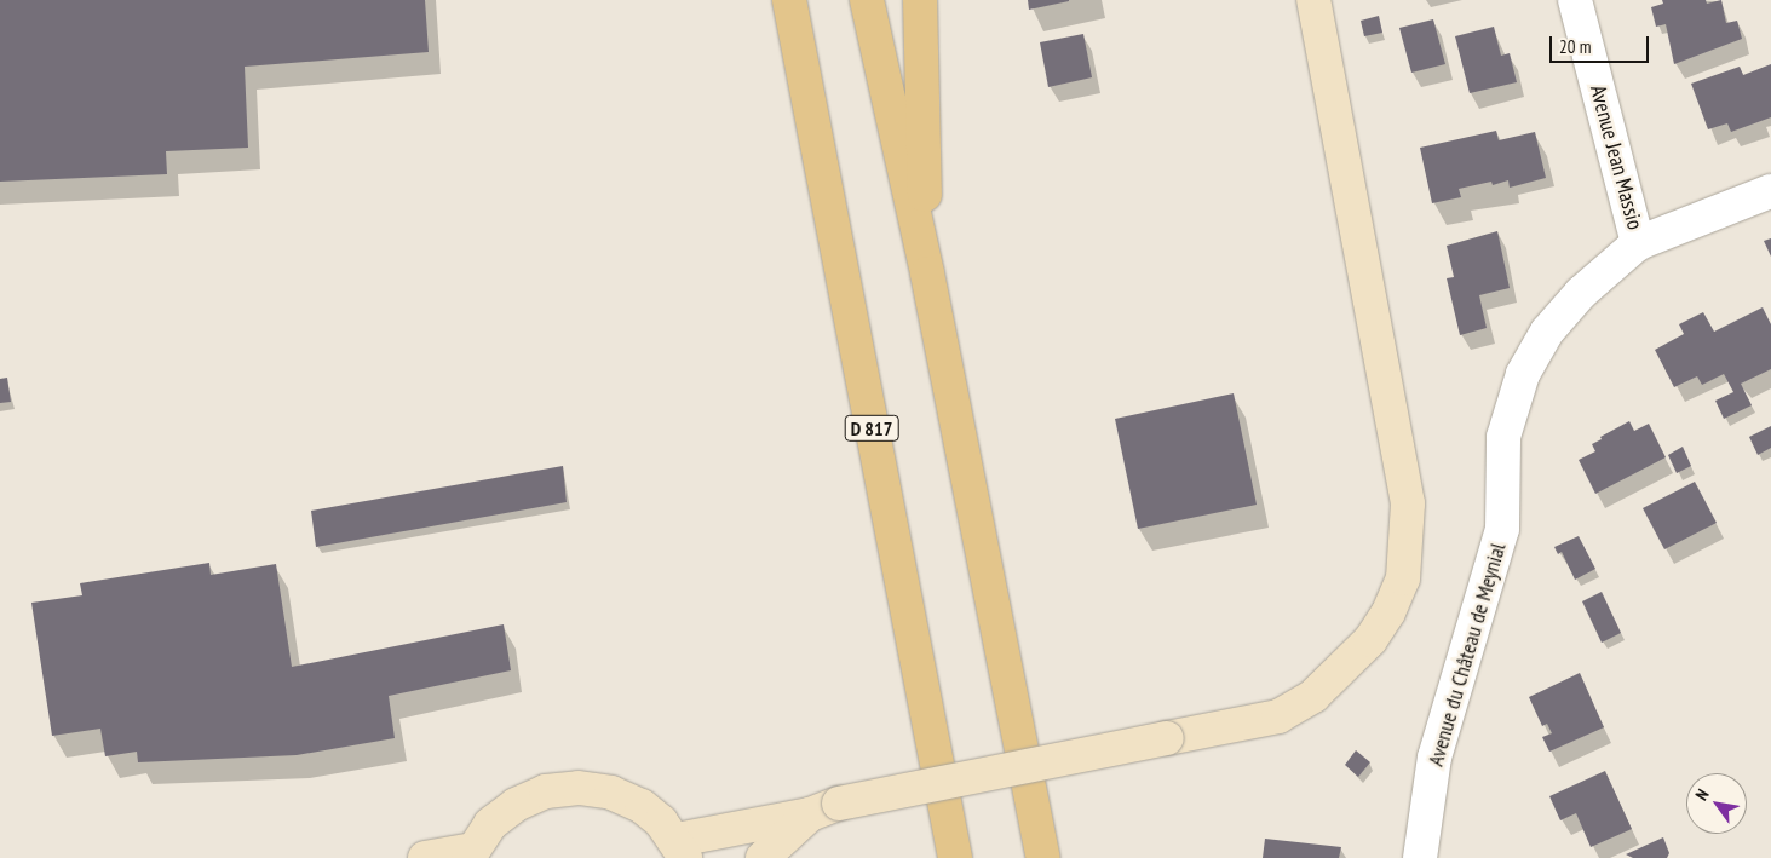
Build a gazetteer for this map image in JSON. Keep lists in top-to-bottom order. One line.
{"streets":{"main road":["D 817"],"street":["Avenue Jean Massio","Avenue du Château de Meynial"]},"crossings":[["Avenue Jean Massio","Avenue du Château de Meynial"]],"scale_bar":"20 m","north":"top left"}
